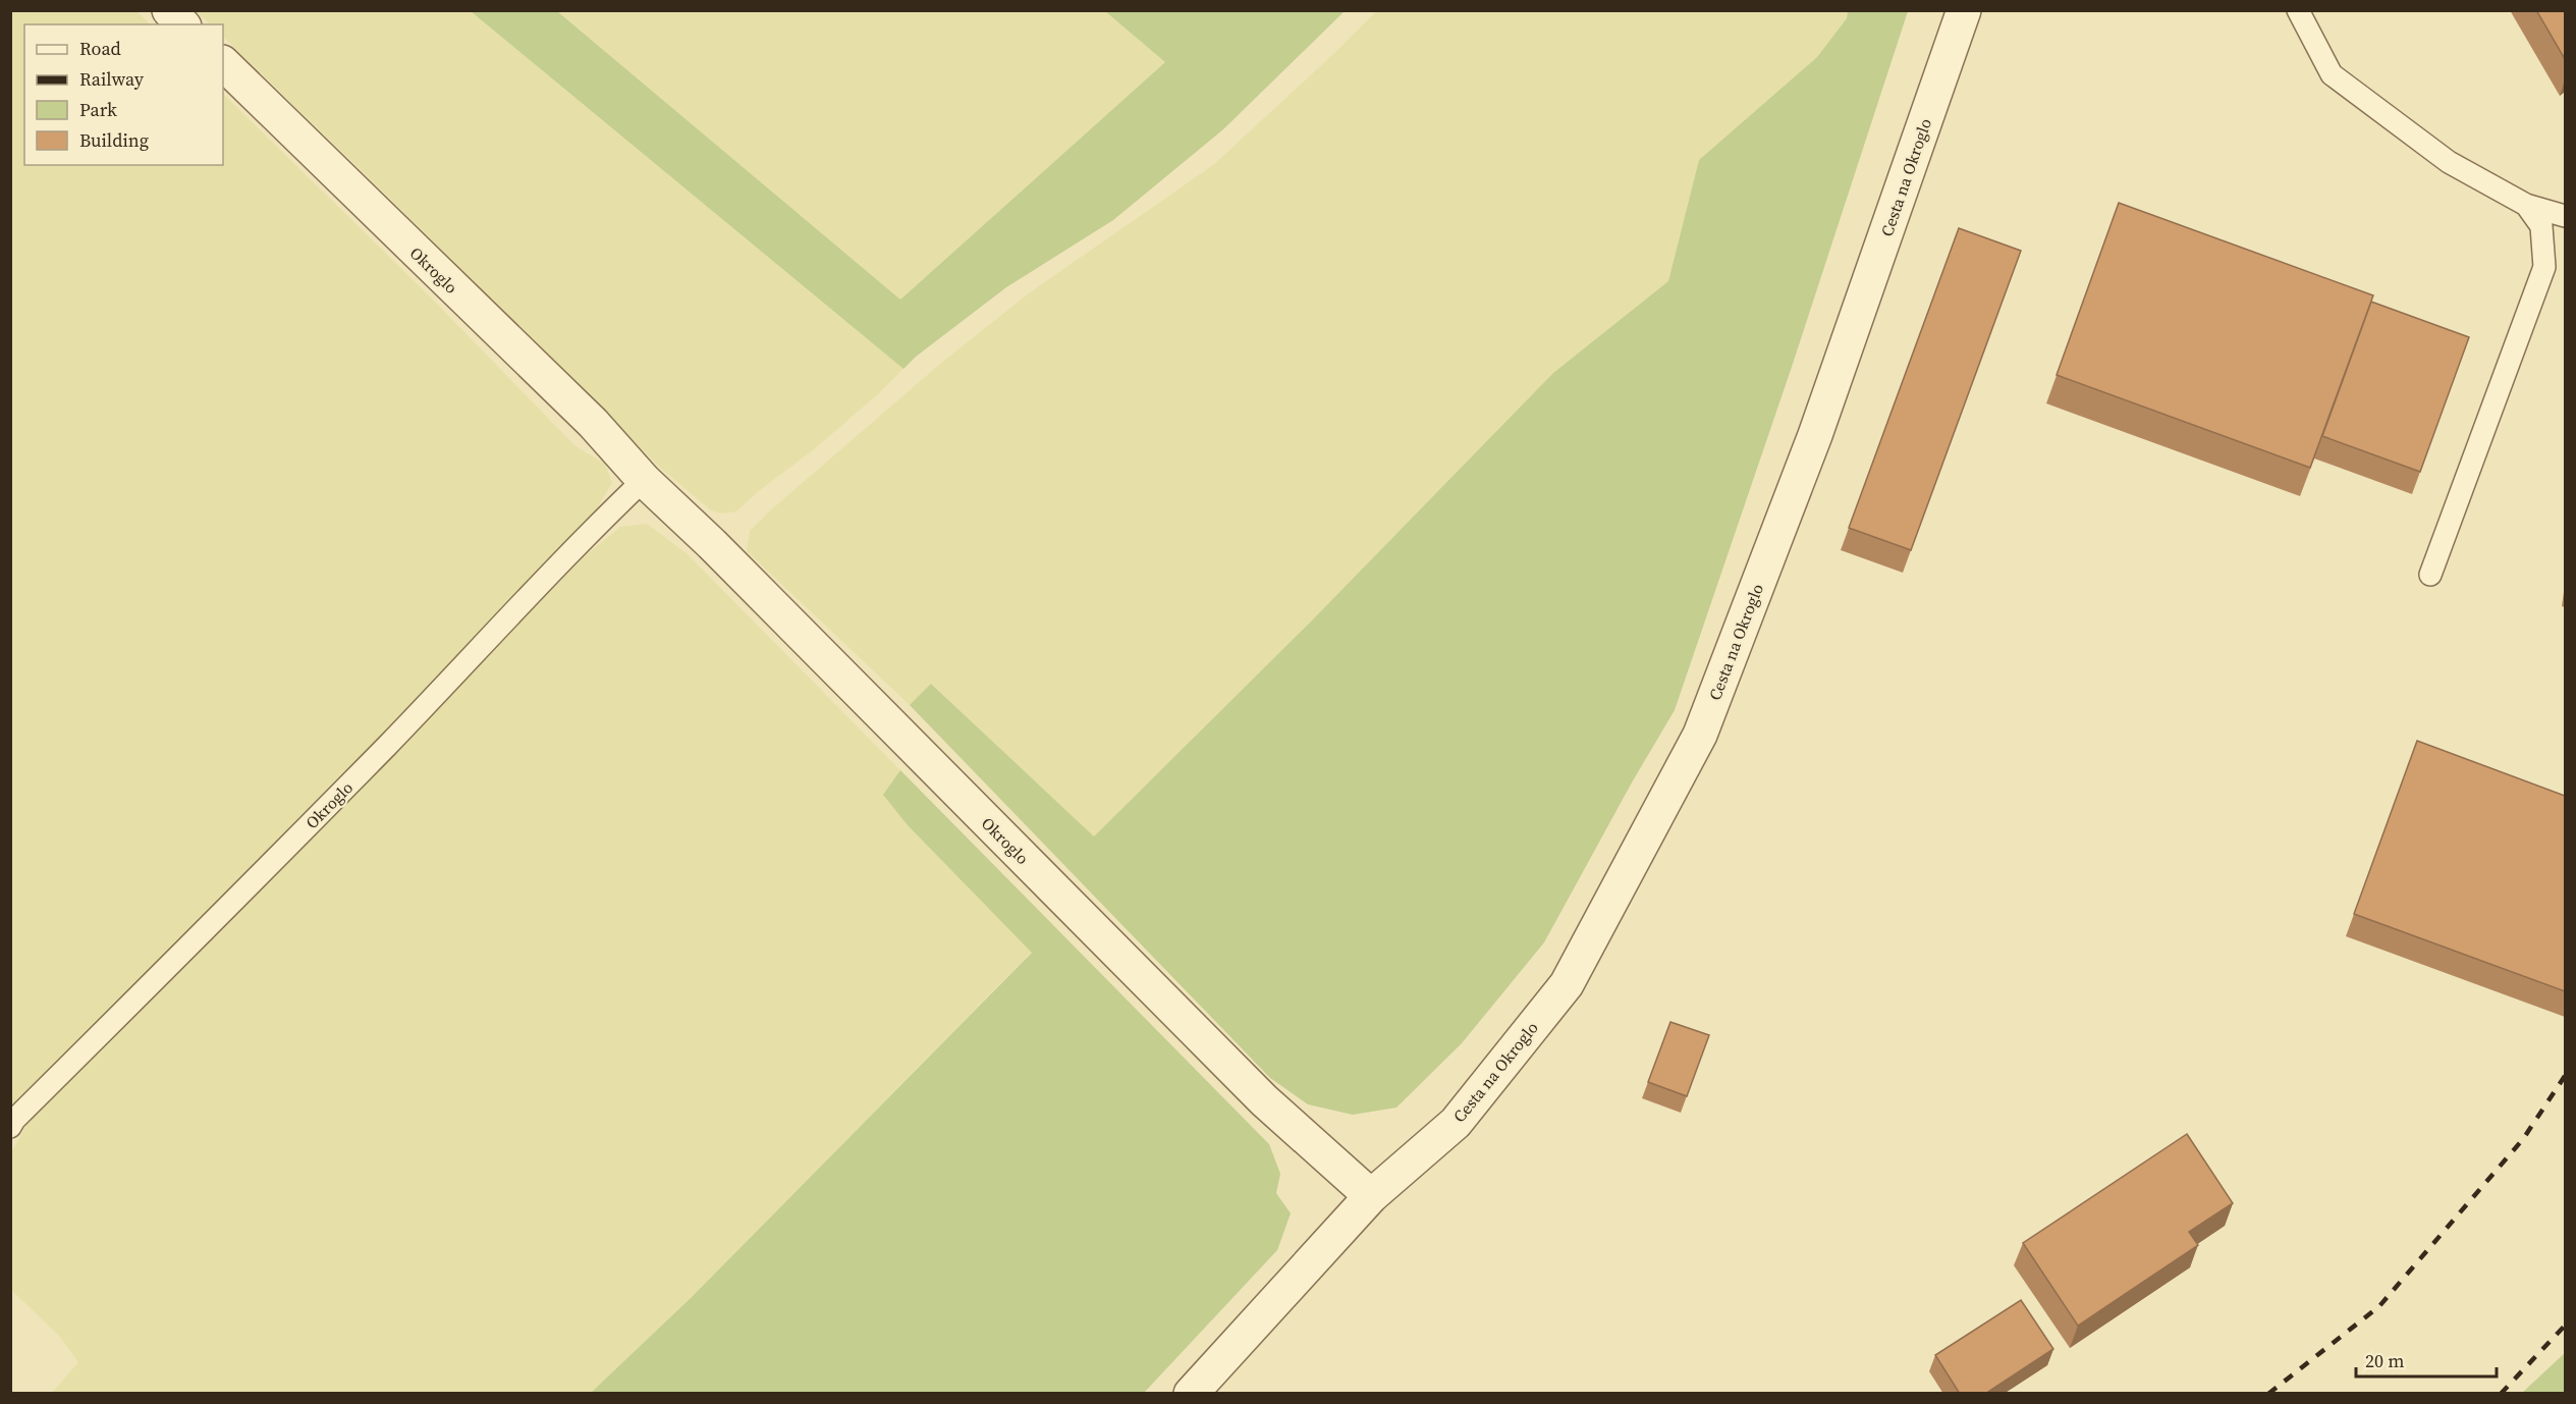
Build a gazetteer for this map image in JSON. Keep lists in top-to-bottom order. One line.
{"streets":{"street":["Cesta na Okroglo","Okroglo"]},"crossings":[["Cesta na Okroglo","Okroglo"]],"legend":["Road","Railway","Park","Building"],"scale_bar":"20 m"}
